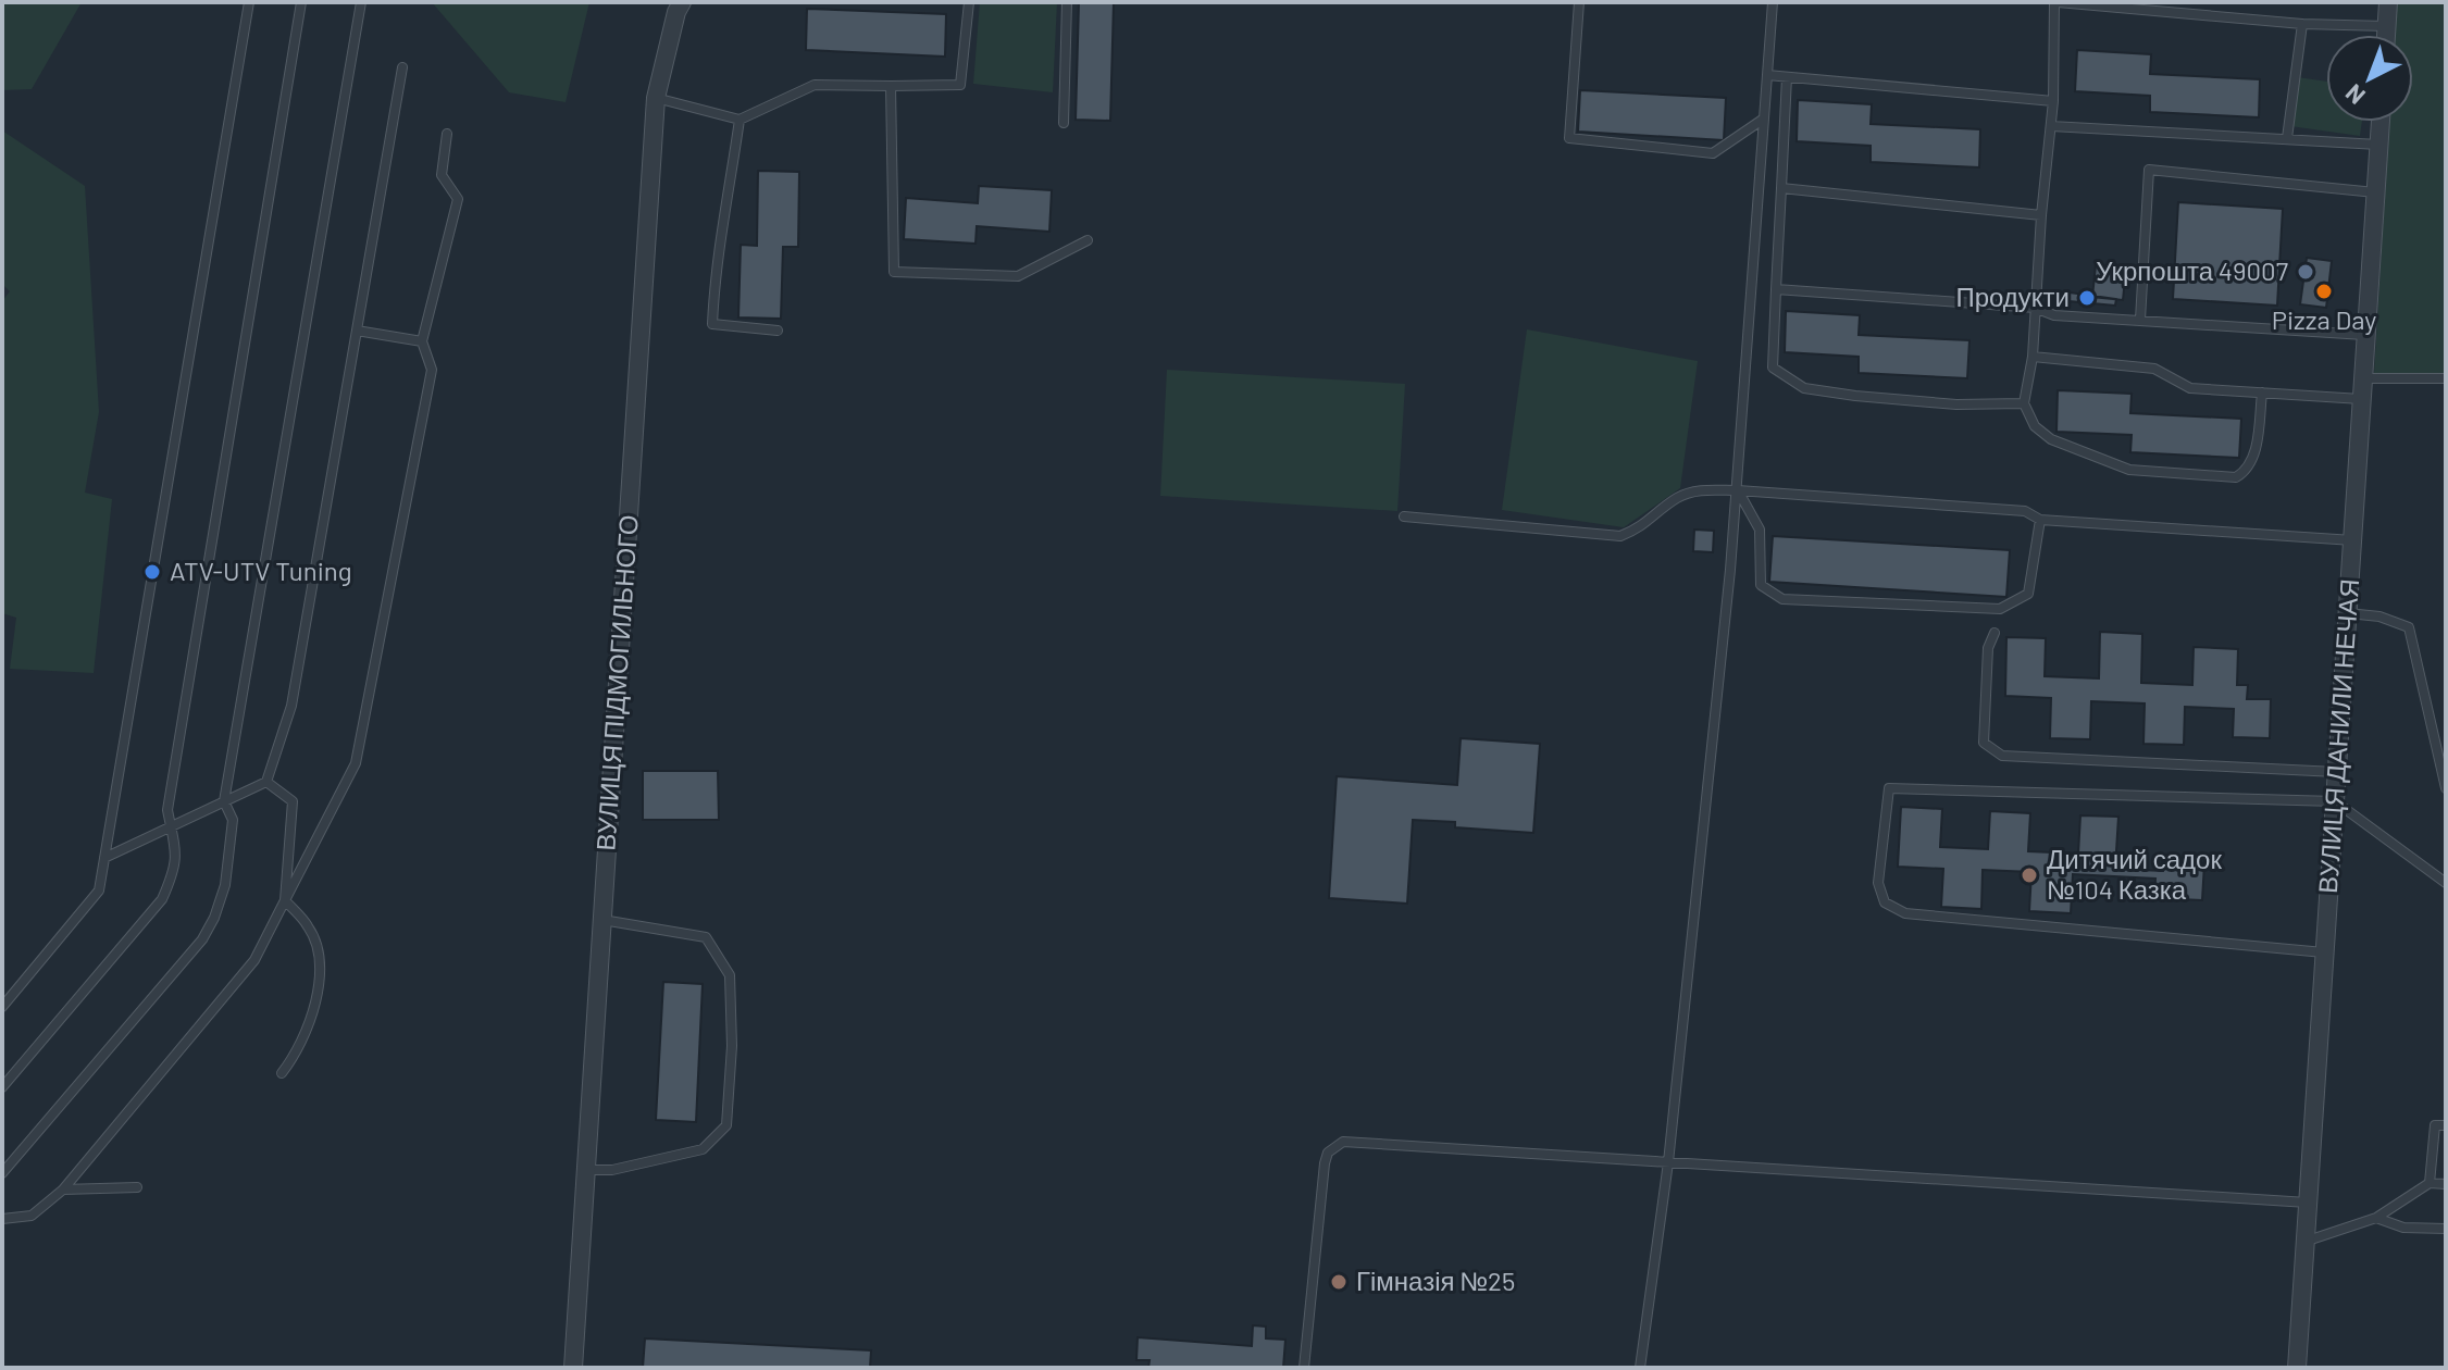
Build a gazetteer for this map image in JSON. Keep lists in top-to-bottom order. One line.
{"streets":{"street":["ВУЛИЦЯ ПІДМОГИЛЬНОГО","ВУЛИЦЯ ДАНИЛИ НЕЧАЯ"]},"places":["Укрпошта 49007","Pizza Day","Продукти","ATV-UTV Tuning","Дитячий садок №104 Казка","Гімназія №25"],"north":"bottom left"}
